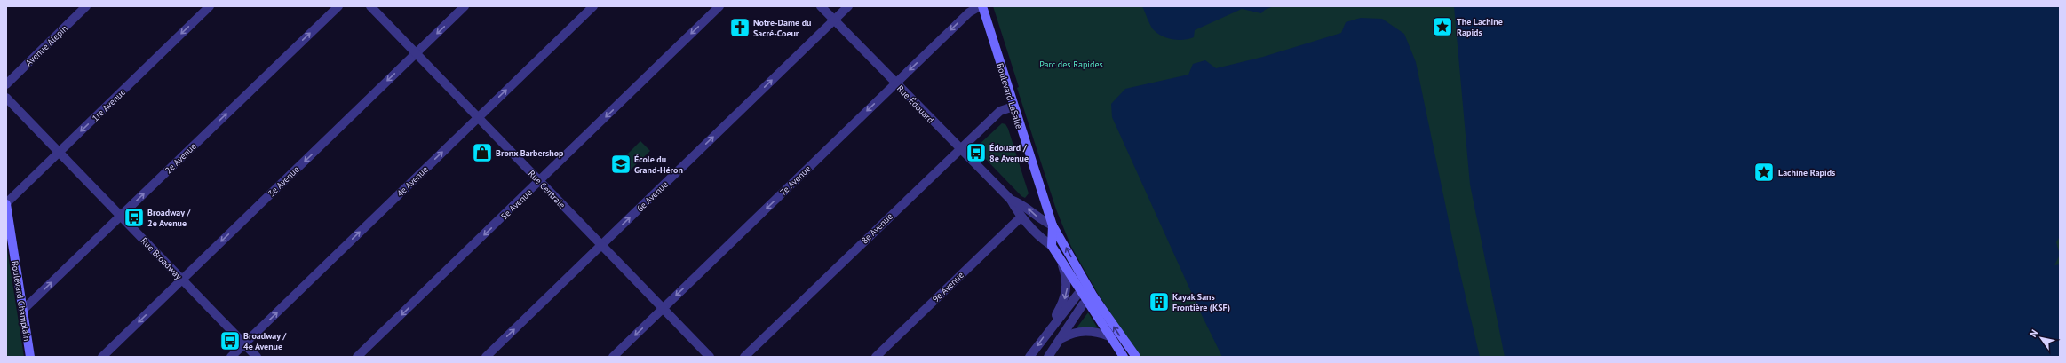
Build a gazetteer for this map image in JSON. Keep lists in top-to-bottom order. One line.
{"streets":{"main road":["Boulevard LaSalle","Boulevard Champlain"],"street":["Avenue Alepin","Rue Édouard","1re Avenue","2e Avenue","7e Avenue","3e Avenue","4e Avenue","Rue Centrale","6e Avenue","5e Avenue","8e Avenue","Rue Broadway","9e Avenue"]},"crossings":[["Boulevard LaSalle","Rue Édouard"],["Boulevard LaSalle","7e Avenue"],["Boulevard LaSalle","8e Avenue"],["Rue Édouard","7e Avenue"],["Rue Édouard","6e Avenue"],["Rue Édouard","8e Avenue"],["Rue Édouard","9e Avenue"],["1re Avenue","Rue Broadway"],["1re Avenue","Boulevard Champlain"],["2e Avenue","Rue Broadway"],["2e Avenue","Boulevard Champlain"],["7e Avenue","Rue Centrale"],["3e Avenue","Rue Centrale"],["3e Avenue","Rue Broadway"],["4e Avenue","Rue Centrale"],["4e Avenue","Rue Broadway"],["Rue Centrale","6e Avenue"],["Rue Centrale","5e Avenue"]],"one_way":["1re Avenue","2e Avenue","7e Avenue","3e Avenue","4e Avenue","6e Avenue","5e Avenue"],"parks":["Parc des Rapides"],"places":{"place":["The Lachine Rapids","Lachine Rapids"],"church":["Notre-Dame du Sacré-Coeur"],"shop":["Bronx Barbershop"],"bus stop":["Édouard / 8e Avenue","Broadway / 2e Avenue","Broadway / 4e Avenue"],"school or university":["École du Grand-Héron"],"building":["Kayak Sans Frontière (KSF)"]},"north":"top left"}
